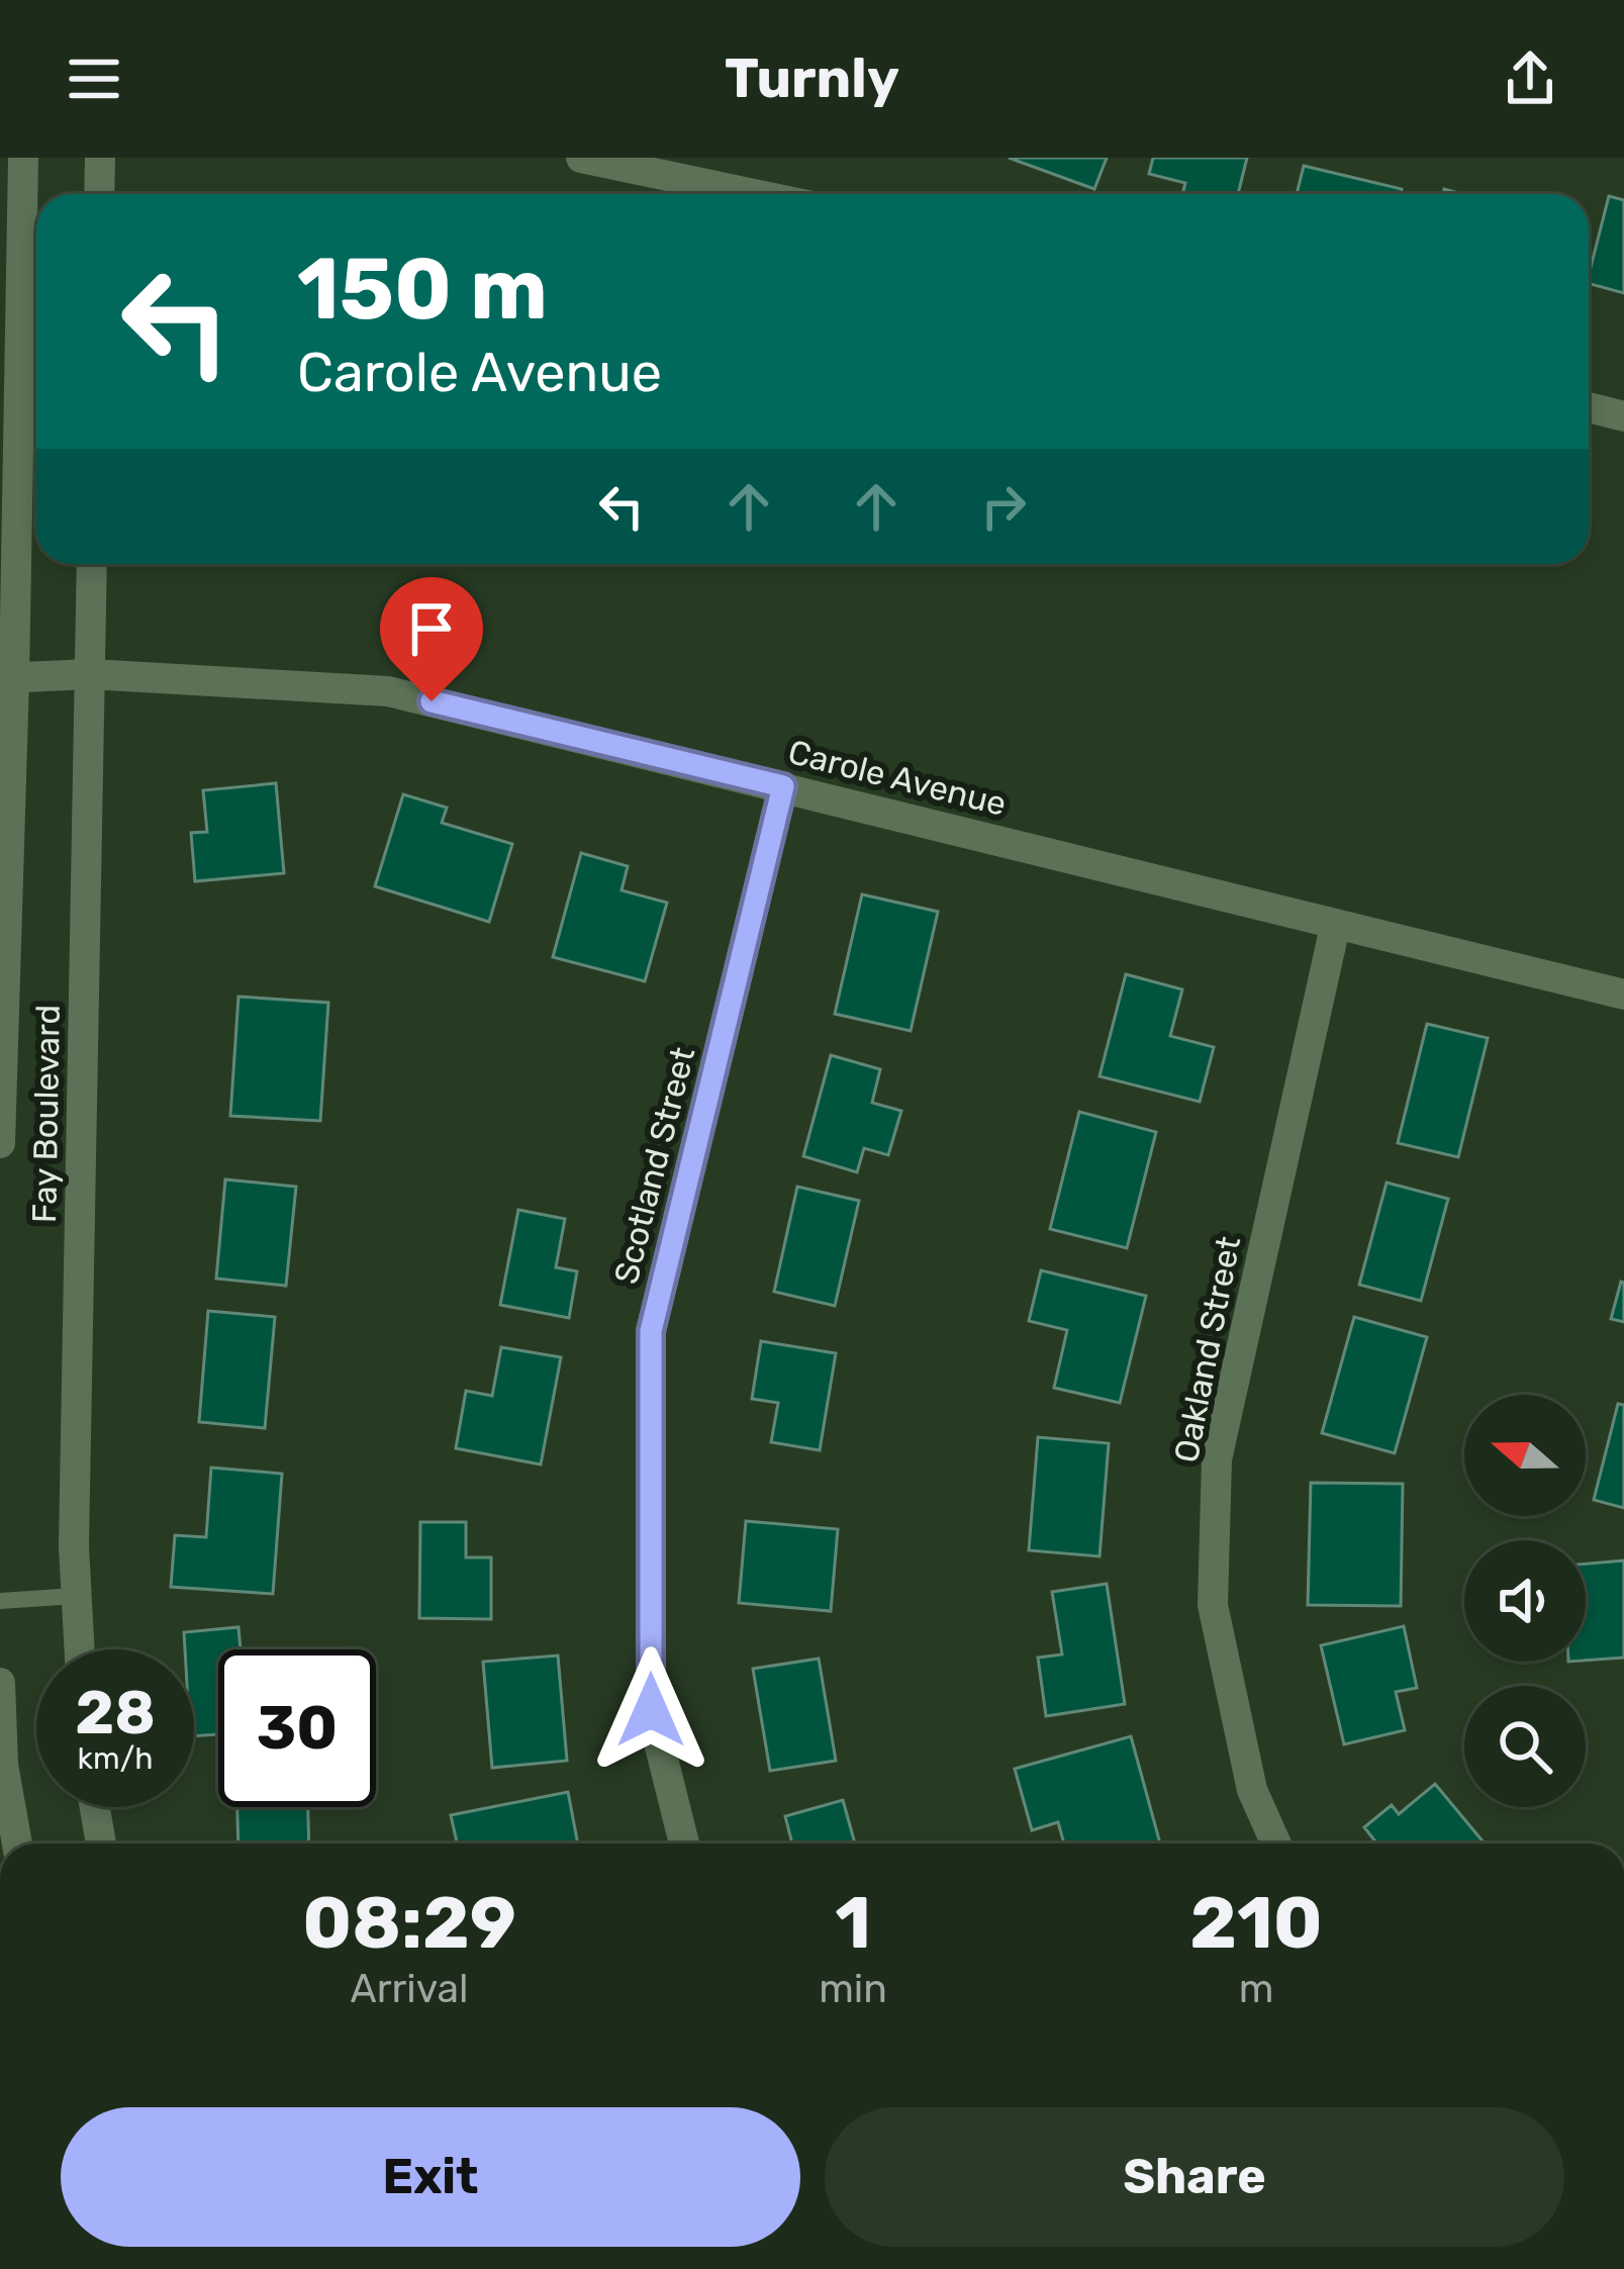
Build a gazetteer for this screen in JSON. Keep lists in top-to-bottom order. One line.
{"streets":{"street":["Carole Avenue","Fay Boulevard","Scotland Street","Oakland Street"]},"crossings":[["Carole Avenue","Fay Boulevard"],["Carole Avenue","Scotland Street"],["Carole Avenue","Oakland Street"]],"north":"left","page":{"header":"Turnly","turn":["150 m","Carole Avenue"],"speed":"28 km/h","limit":"30","eta":["08:29","Arrival","1","min","210","m"],"buttons":["Exit","Share"]}}
